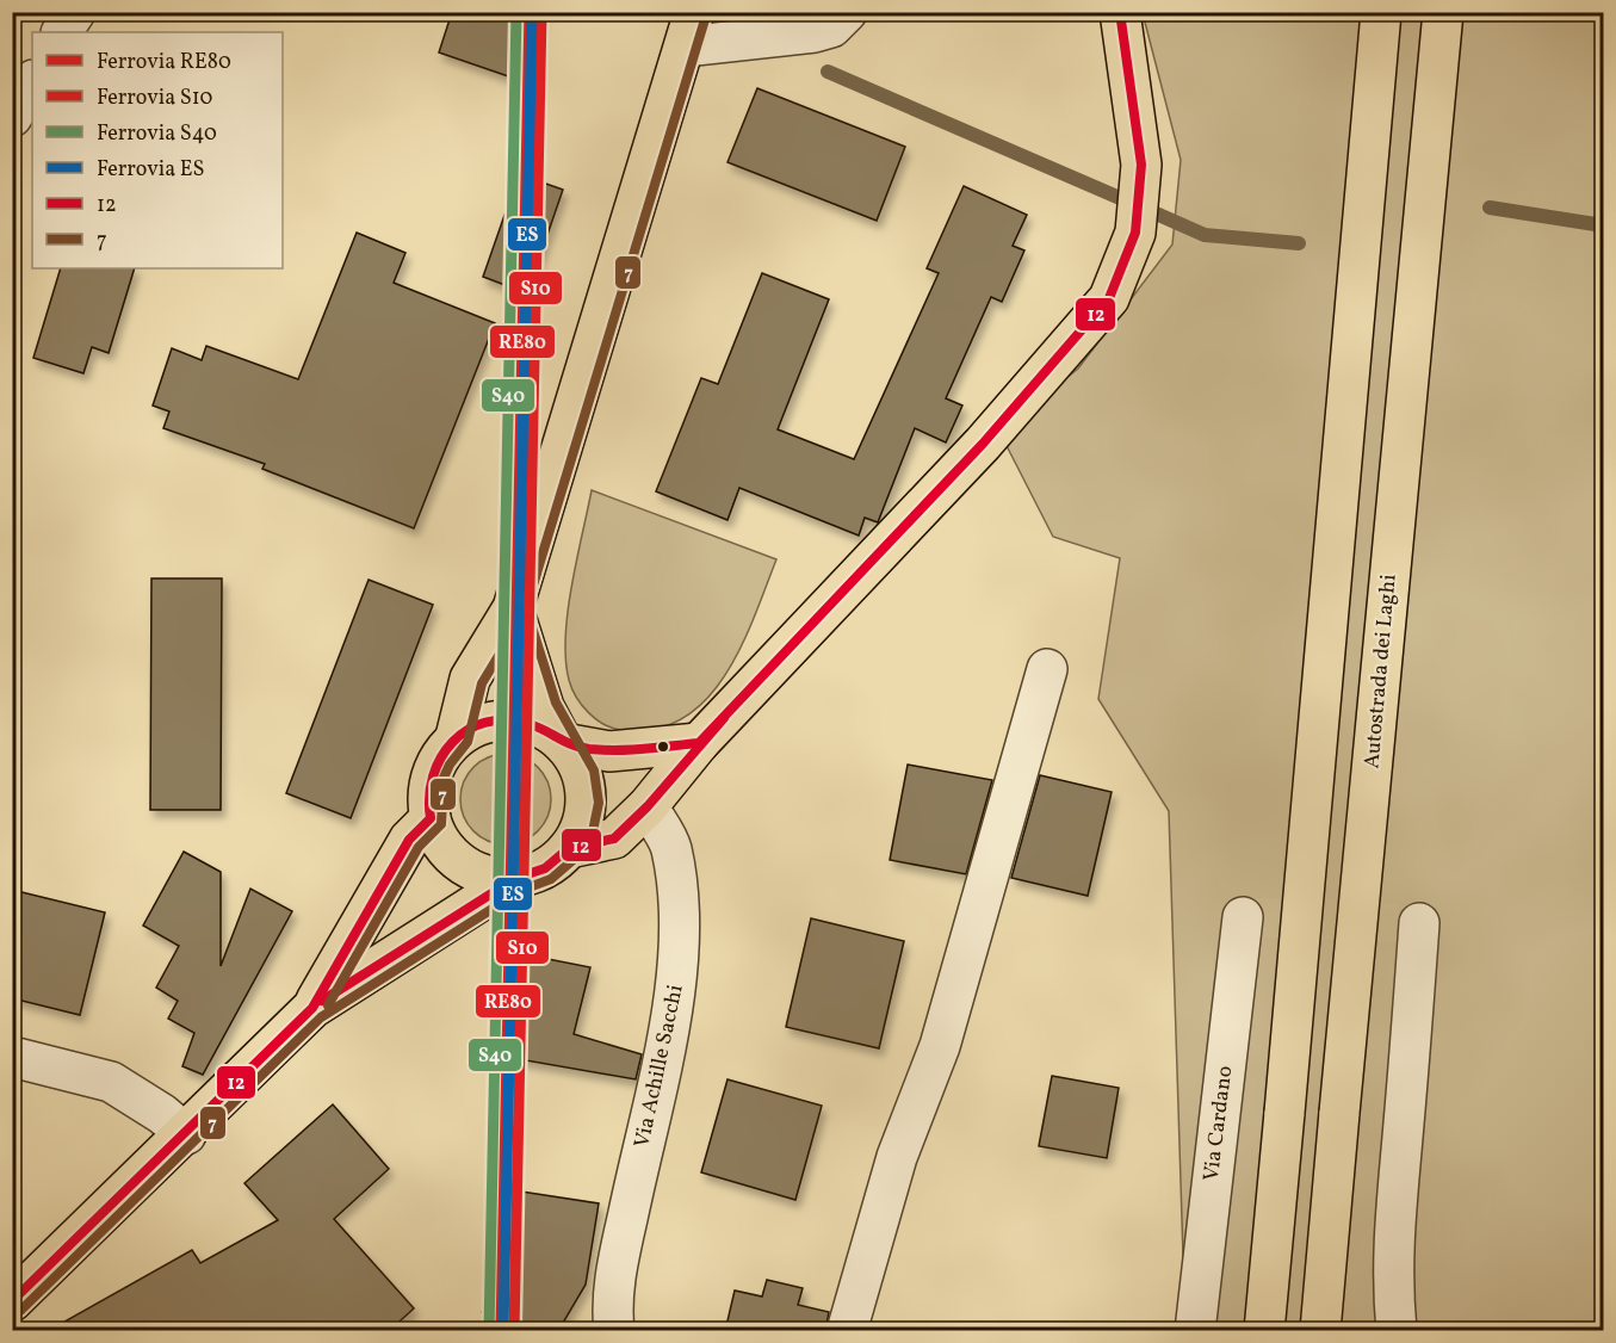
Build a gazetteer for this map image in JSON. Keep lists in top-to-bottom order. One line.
{"streets":{"main road":["Autostrada dei Laghi"],"street":["Via Achille Sacchi","Via Cardano"]},"lines":["rail line RE80","rail line S10","rail line S40","rail line ES","transit line 12","transit line 7"],"legend":["Ferrovia RE80","Ferrovia S10","Ferrovia S40","Ferrovia ES","12","7"]}
